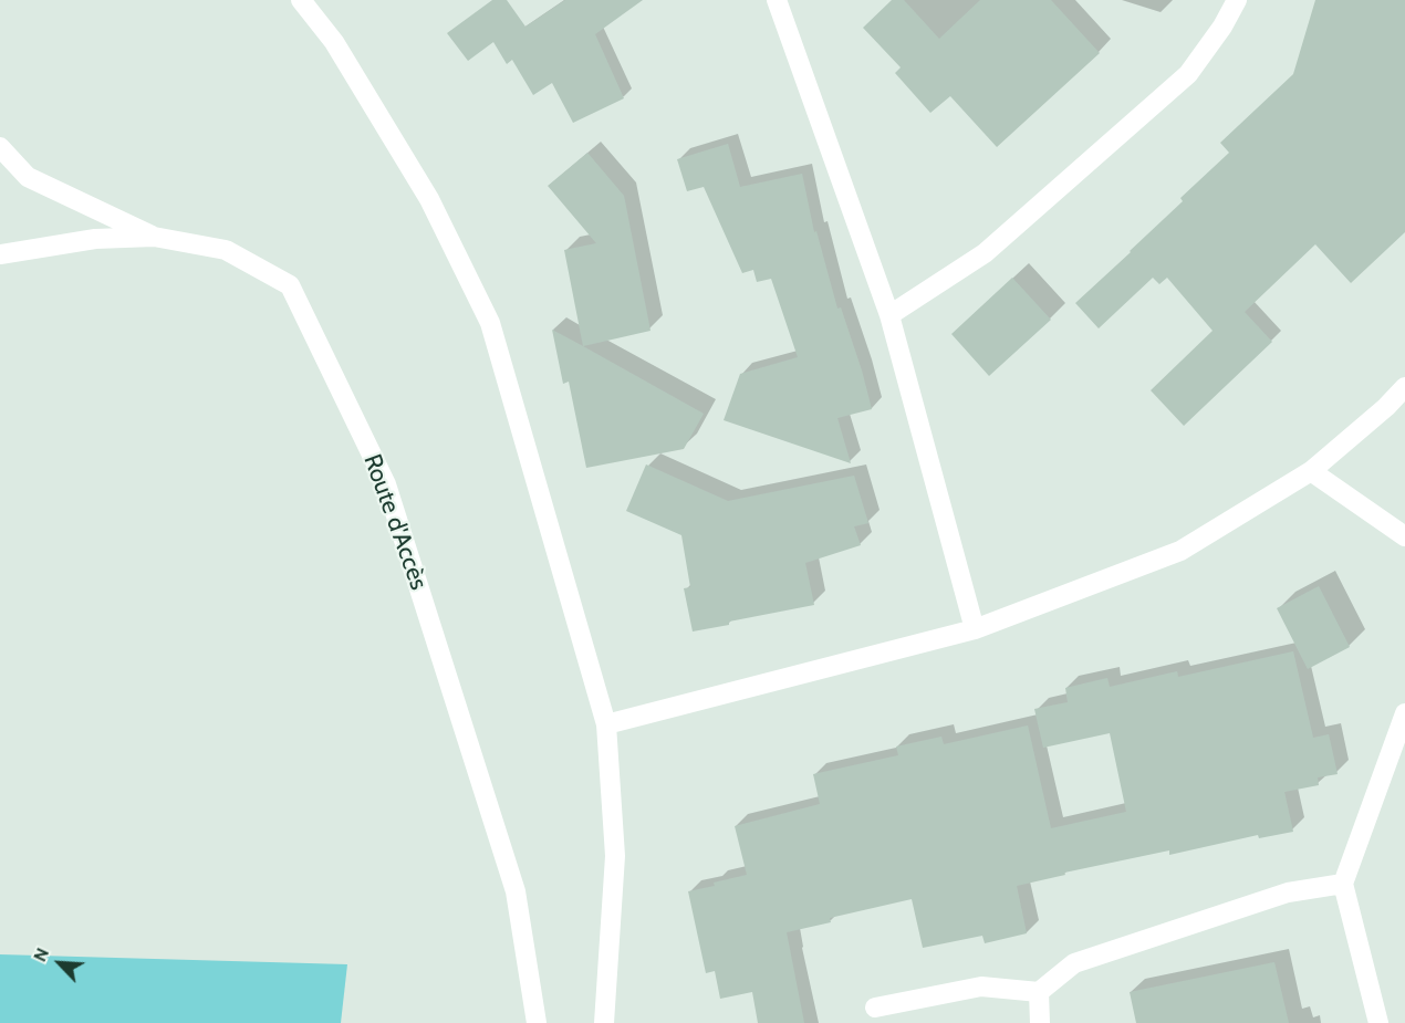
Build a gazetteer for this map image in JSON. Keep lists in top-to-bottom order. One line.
{"streets":{"street":["Route d'Accès"]},"north":"top left"}
